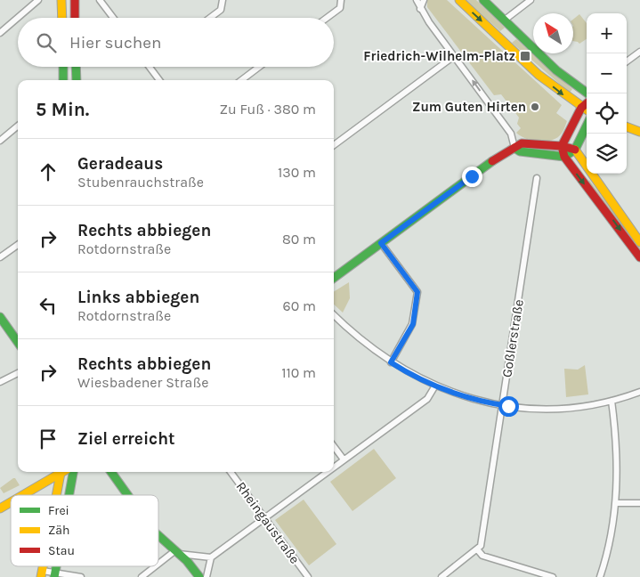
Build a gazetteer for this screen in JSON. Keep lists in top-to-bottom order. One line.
{"streets":{"street":["Goßlerstraße","Rheingaustraße"]},"places":{"transit":["Friedrich-Wilhelm-Platz"],"other":["Zum Guten Hirten"]},"legend":["Frei","Zäh","Stau"],"north":"top left","page":{"map_buttons":["+","−"],"search":"Hier suchen","heading":["5 Min.","Zu Fuß · 380 m"],"list":[["Geradeaus","Stubenrauchstraße","130 m"],["Rechts abbiegen","Rotdornstraße","80 m"],["Links abbiegen","Rotdornstraße","60 m"],["Rechts abbiegen","Wiesbadener Straße","110 m"],"Ziel erreicht"]}}
